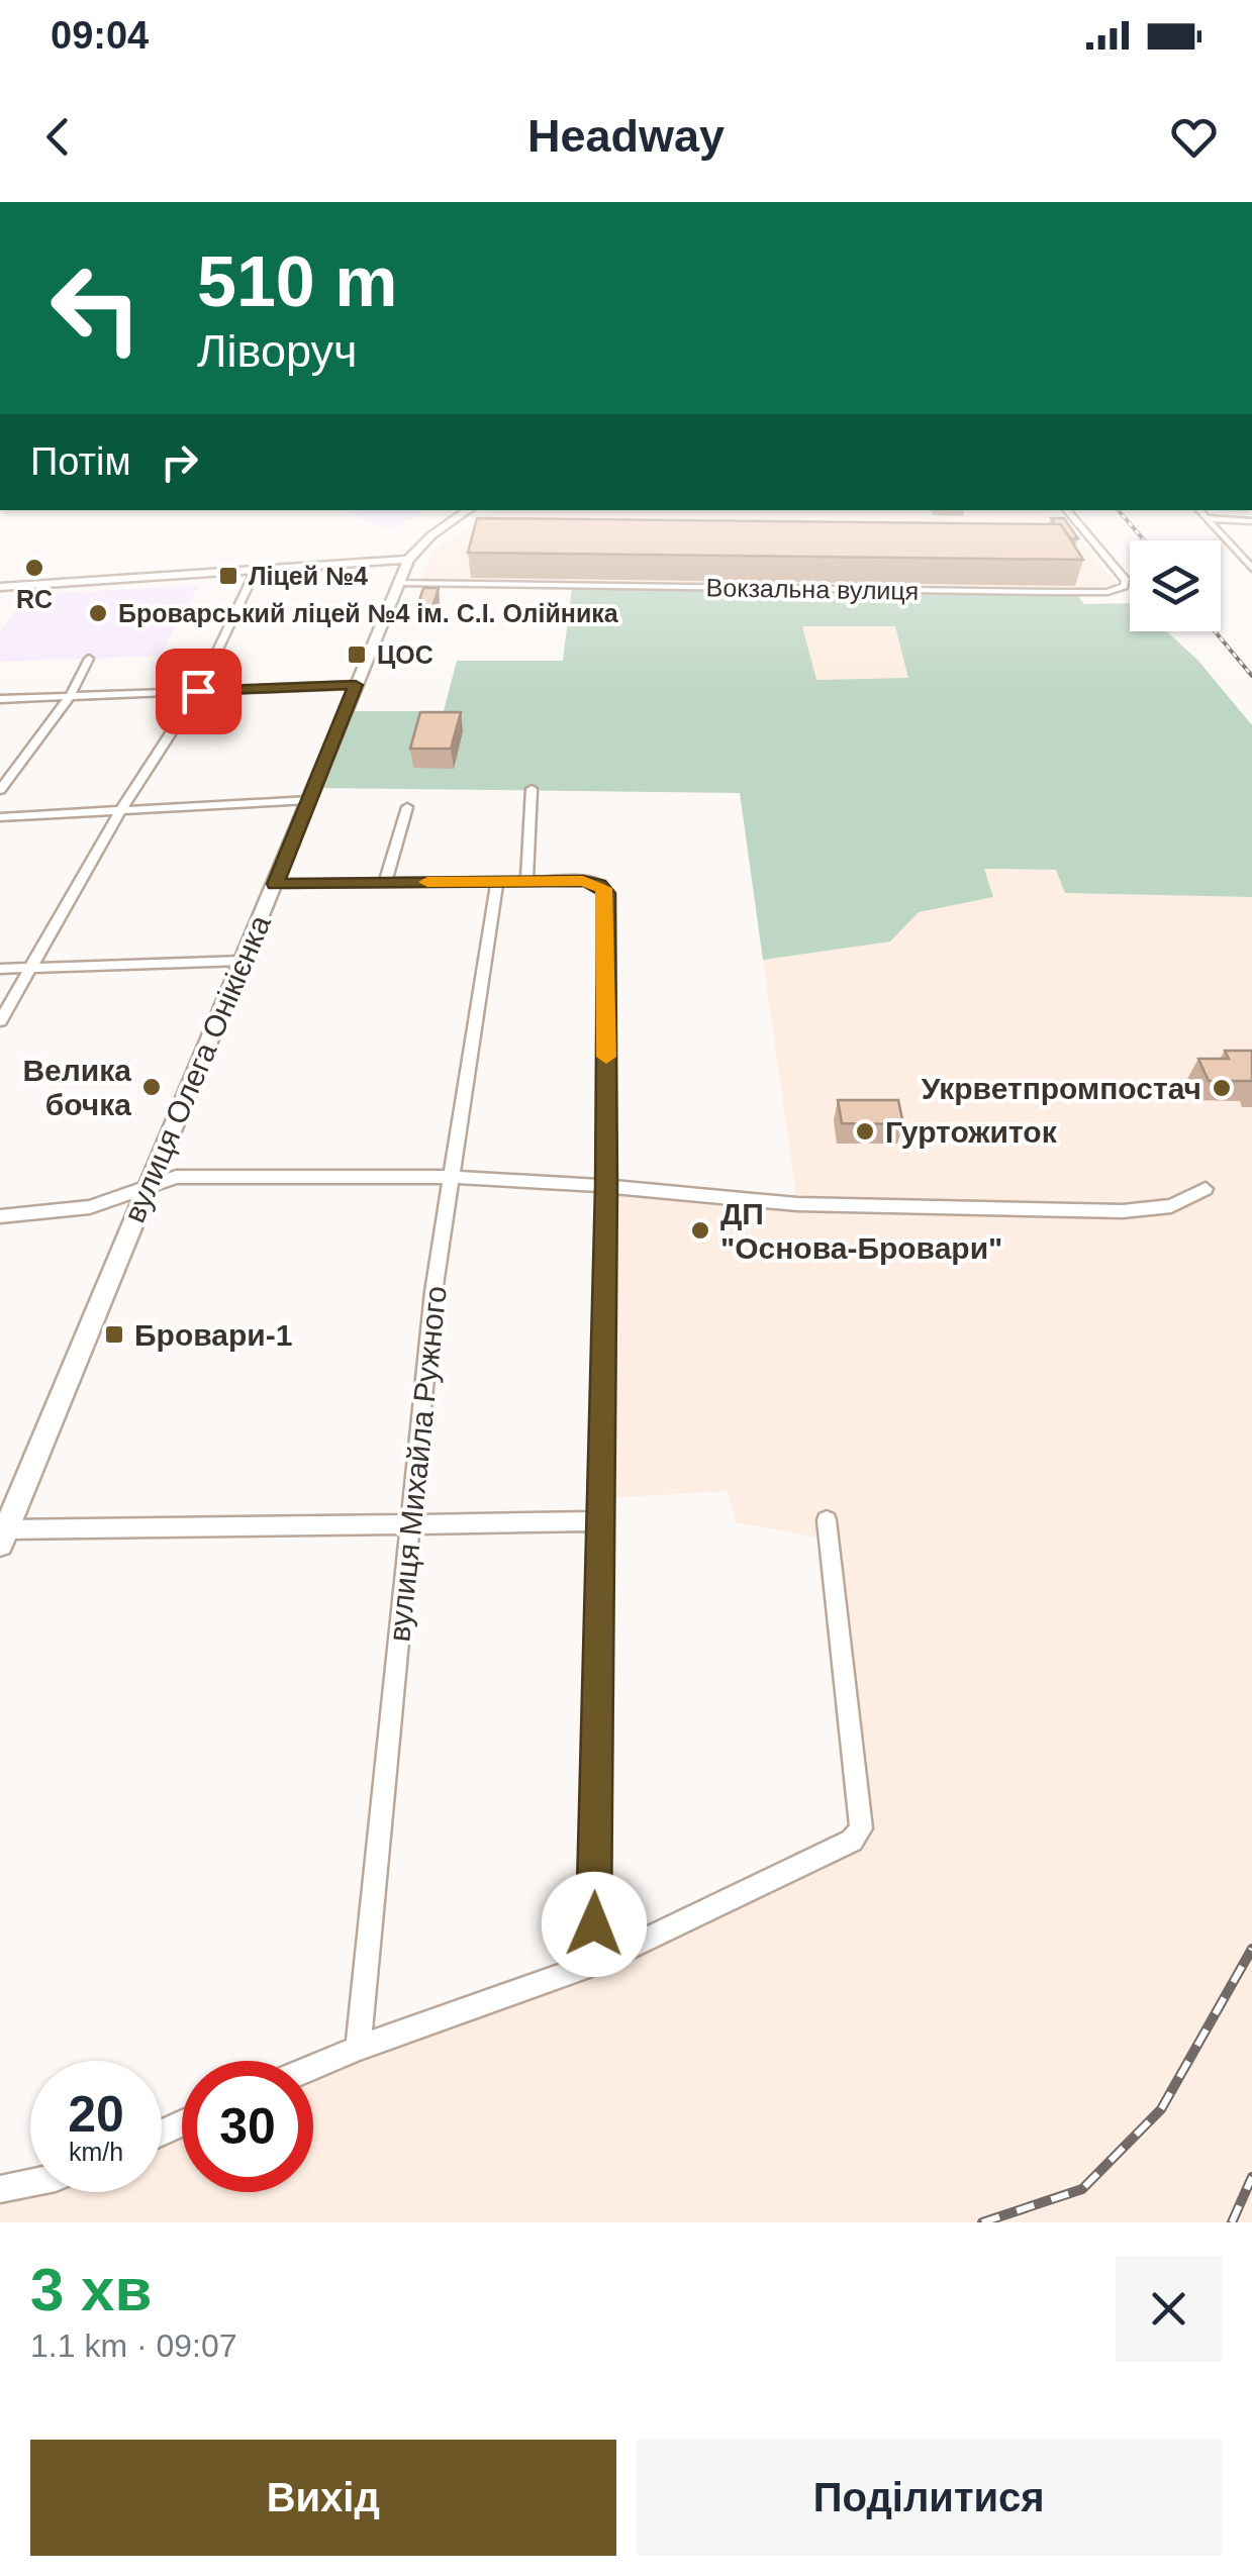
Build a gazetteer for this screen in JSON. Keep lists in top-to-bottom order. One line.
{"streets":{"main road":["вулиця Олега Онікієнка"],"street":["Вокзальна вулиця","вулиця Михайла Ружного"]},"crossings":[["Вокзальна вулиця","вулиця Олега Онікієнка"]],"places":{"other":["RC","Броварський ліцей №4 ім. С.І. Олійника","Велика бочка","Укрветпромпостач","Гуртожиток","ДП \"Основа-Бровари\""],"transit":["Ліцей №4","ЦОС","Бровари-1"]},"page":{"status":"09:04","header":"Headway","turn":["510 m","Ліворуч"],"then":"Потім","speed":"20 km/h","limit":"30","heading":["3 хв","1.1 km · 09:07"],"buttons":["Вихід","Поділитися"]}}
